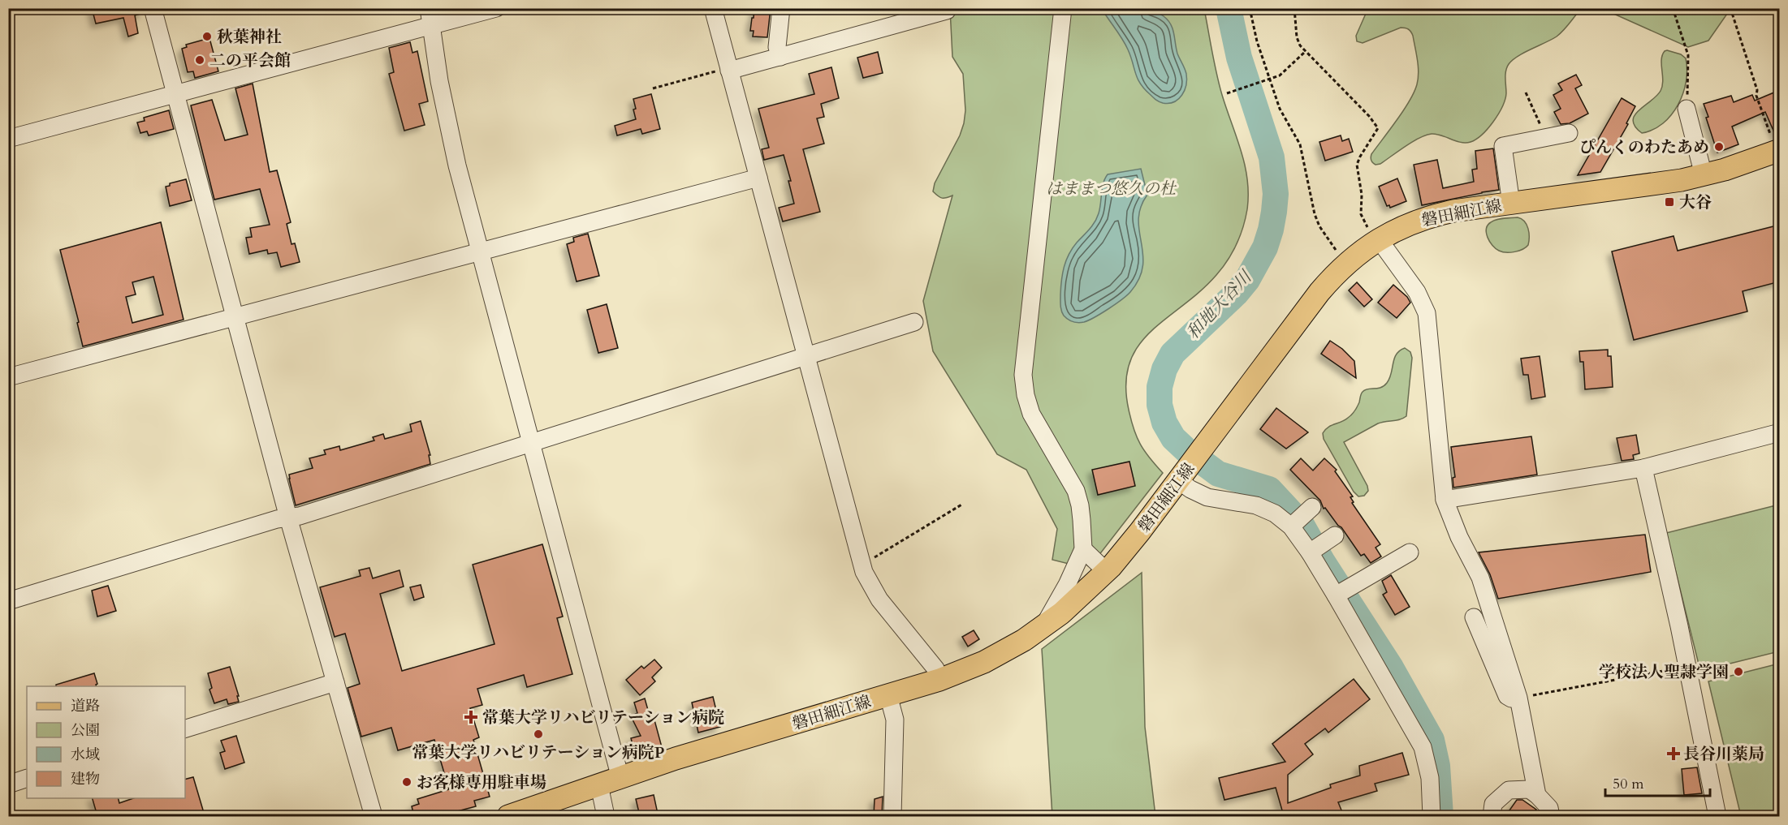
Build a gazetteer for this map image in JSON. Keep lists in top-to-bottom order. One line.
{"streets":{"main road":["磐田細江線"]},"water":["和地大谷川"],"parks":["はままつ悠久の杜"],"places":{"other":["秋葉神社","二の平会館","ぴんくのわたあめ","学校法人聖隷学園","常葉大学リハビリテーション病院P","お客様専用駐車場"],"transit":["大谷"],"health":["常葉大学リハビリテーション病院","長谷川薬局"]},"legend":["道路","公園","水域","建物"],"scale_bar":"50 m"}
